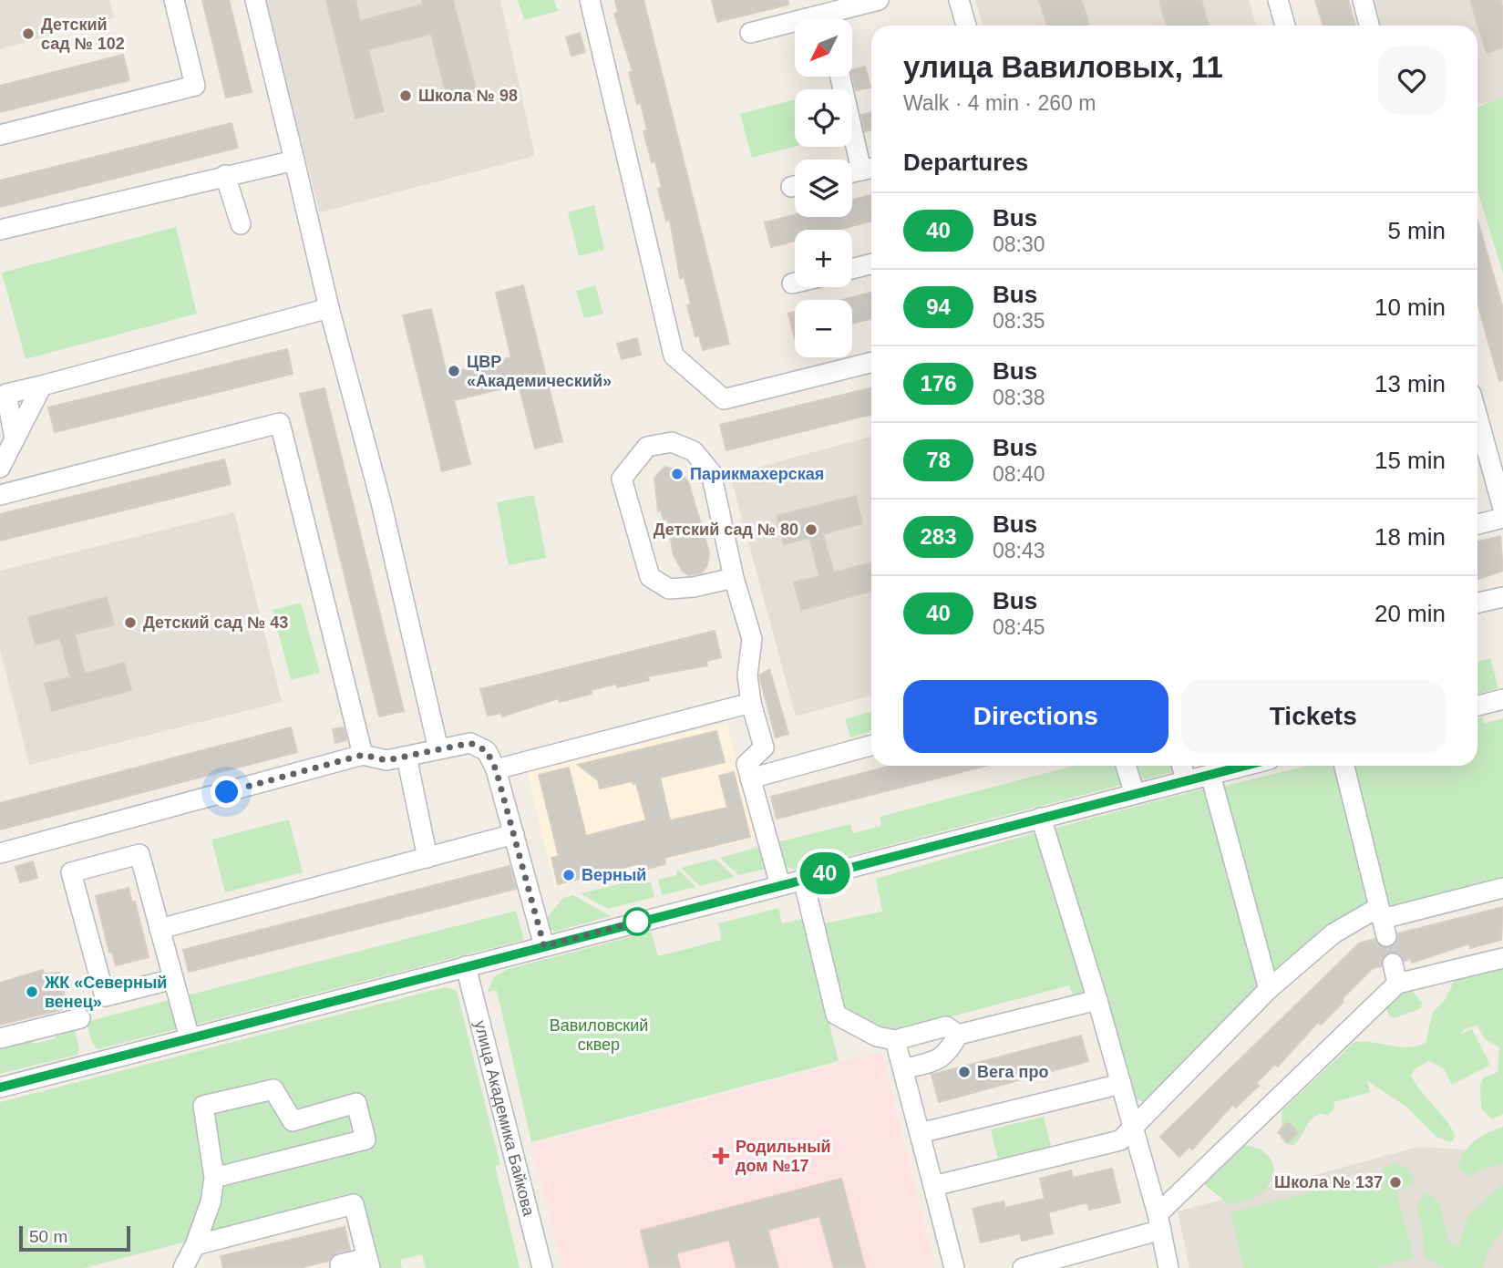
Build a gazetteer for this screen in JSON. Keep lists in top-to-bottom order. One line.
{"streets":{"street":["улица Академика Байкова"]},"parks":["Вавиловский сквер"],"places":{"other":["Детский сад № 102","Школа № 98","ЦВР «Академический»","Парикмахерская","Детский сад № 80","Детский сад № 43","Верный","ЖК «Северный венец»","Вега про","Школа № 137"],"health":["Родильный дом №17"]},"lines":["bus line 40"],"scale_bar":"50 m","north":"bottom left","page":{"on_map":"40","map_buttons":["+","−"],"heading":[["улица Вавиловых, 11","Walk · 4 min · 260 m"],"Departures"],"list":[{"mark":"40","name":"Bus","note":"08:30","value":"5 min"},{"mark":"94","name":"Bus","note":"08:35","value":"10 min"},{"mark":"176","name":"Bus","note":"08:38","value":"13 min"},{"mark":"78","name":"Bus","note":"08:40","value":"15 min"},{"mark":"283","name":"Bus","note":"08:43","value":"18 min"},{"mark":"40","name":"Bus","note":"08:45","value":"20 min"}],"buttons":["Directions","Tickets"],"scale":"50 m"}}
